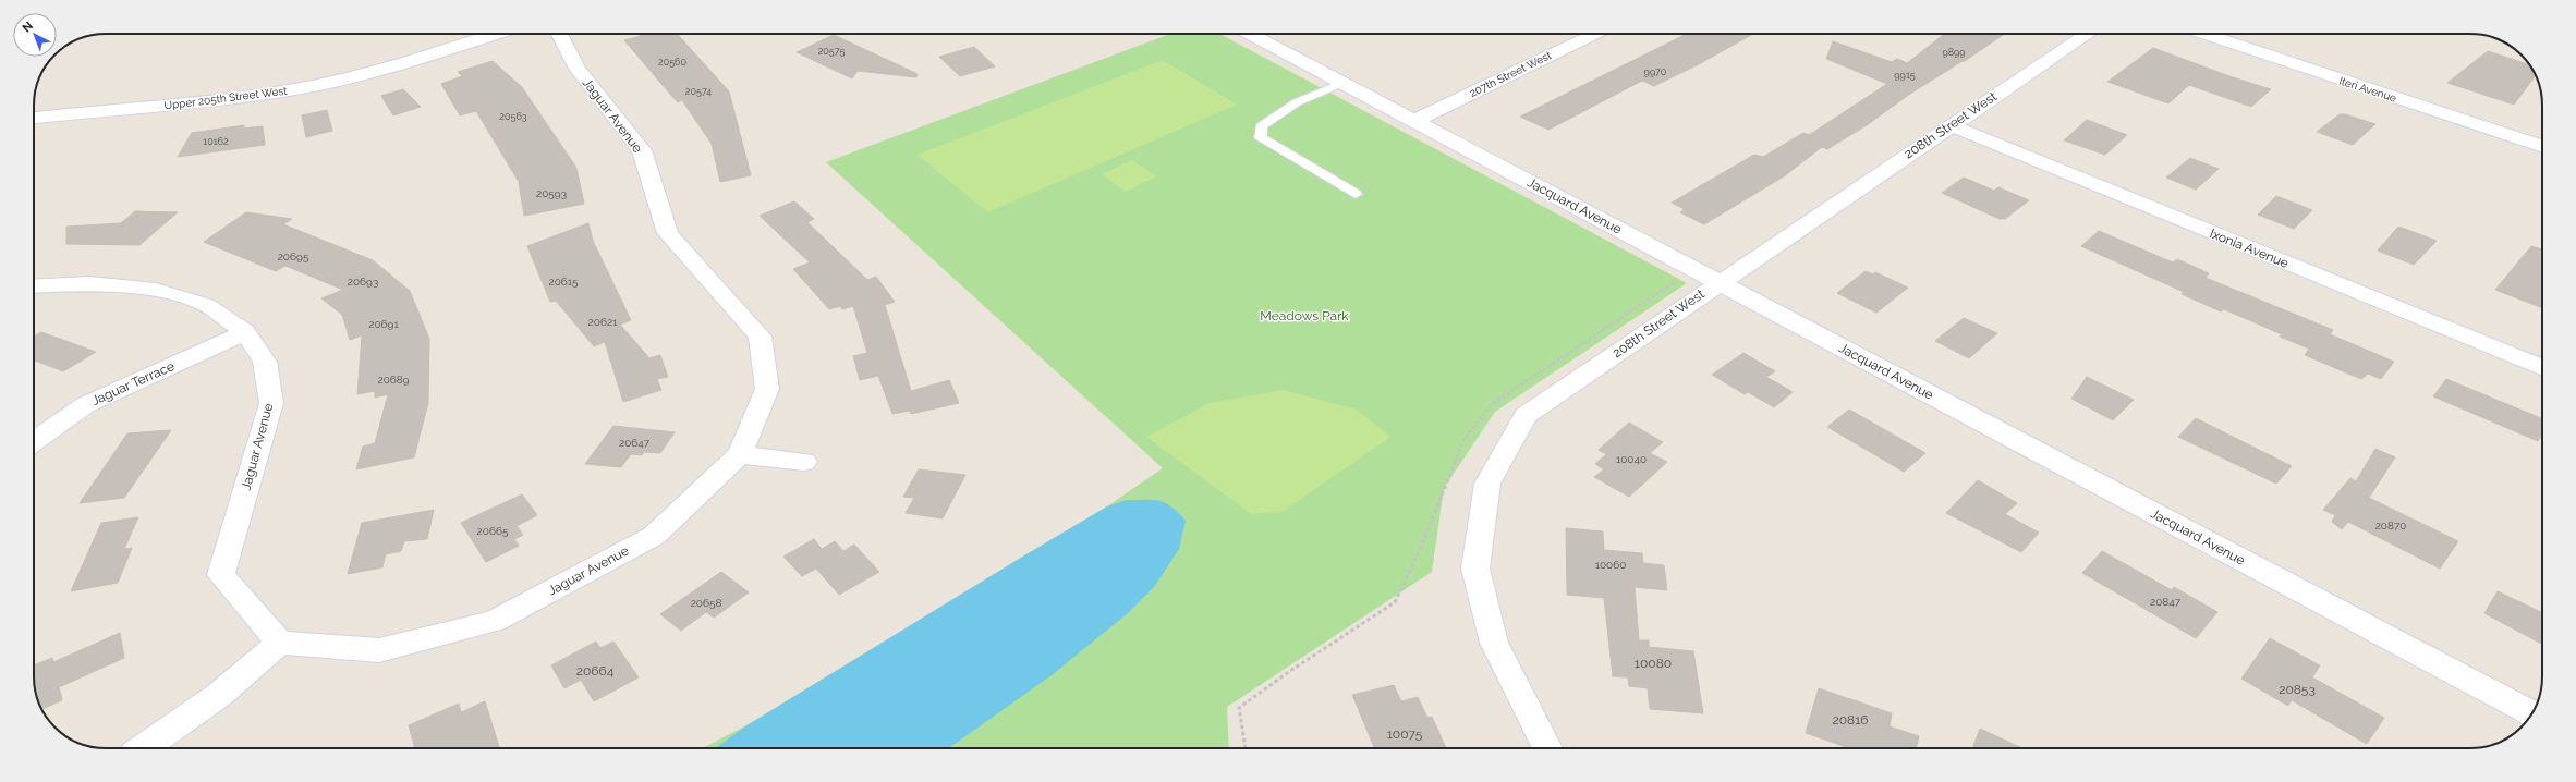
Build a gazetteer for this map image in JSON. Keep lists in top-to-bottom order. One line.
{"streets":{"street":["207th Street West","Iteri Avenue","Upper 205th Street West","Jaguar Avenue","208th Street West","Jacquard Avenue","Ixonia Avenue","Jaguar Terrace"]},"crossings":[["207th Street West","Jacquard Avenue"],["Jaguar Avenue","Jaguar Terrace"],["208th Street West","Jacquard Avenue"],["208th Street West","Ixonia Avenue"]],"parks":["Meadows Park"],"house_numbers":["20575","9899","20560","9970","9915","20574","20563","10162","20593","20695","20693","20615","20621","20691","20689","20647","10040","20870","20665","10060","20847","20658","10080","20664","20853","20816","10075"],"north":"top left"}
